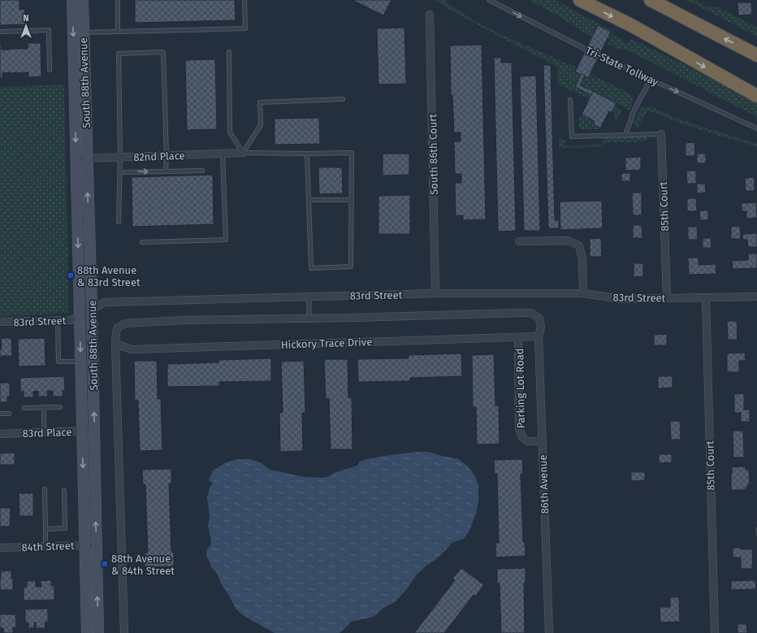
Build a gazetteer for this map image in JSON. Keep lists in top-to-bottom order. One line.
{"streets":{"street":["South 88th Avenue","South 86th Court","82nd Place","85th Court","83rd Street","Hickory Trace Drive","Parking Lot Road","83rd Place","86th Avenue","84th Street"],"lane":["Tri-State Tollway"]},"crossings":[["South 88th Avenue","82nd Place"],["South 88th Avenue","83rd Street"],["South 88th Avenue","83rd Place"],["South 88th Avenue","84th Street"],["South 86th Court","83rd Street"],["85th Court","83rd Street"],["Hickory Trace Drive","Parking Lot Road"],["Hickory Trace Drive","86th Avenue"],["Parking Lot Road","86th Avenue"]],"one_way":["Tri-State Tollway"],"places":{"transit":["88th Avenue & 83rd Street","88th Avenue & 84th Street"]},"north":"top"}
